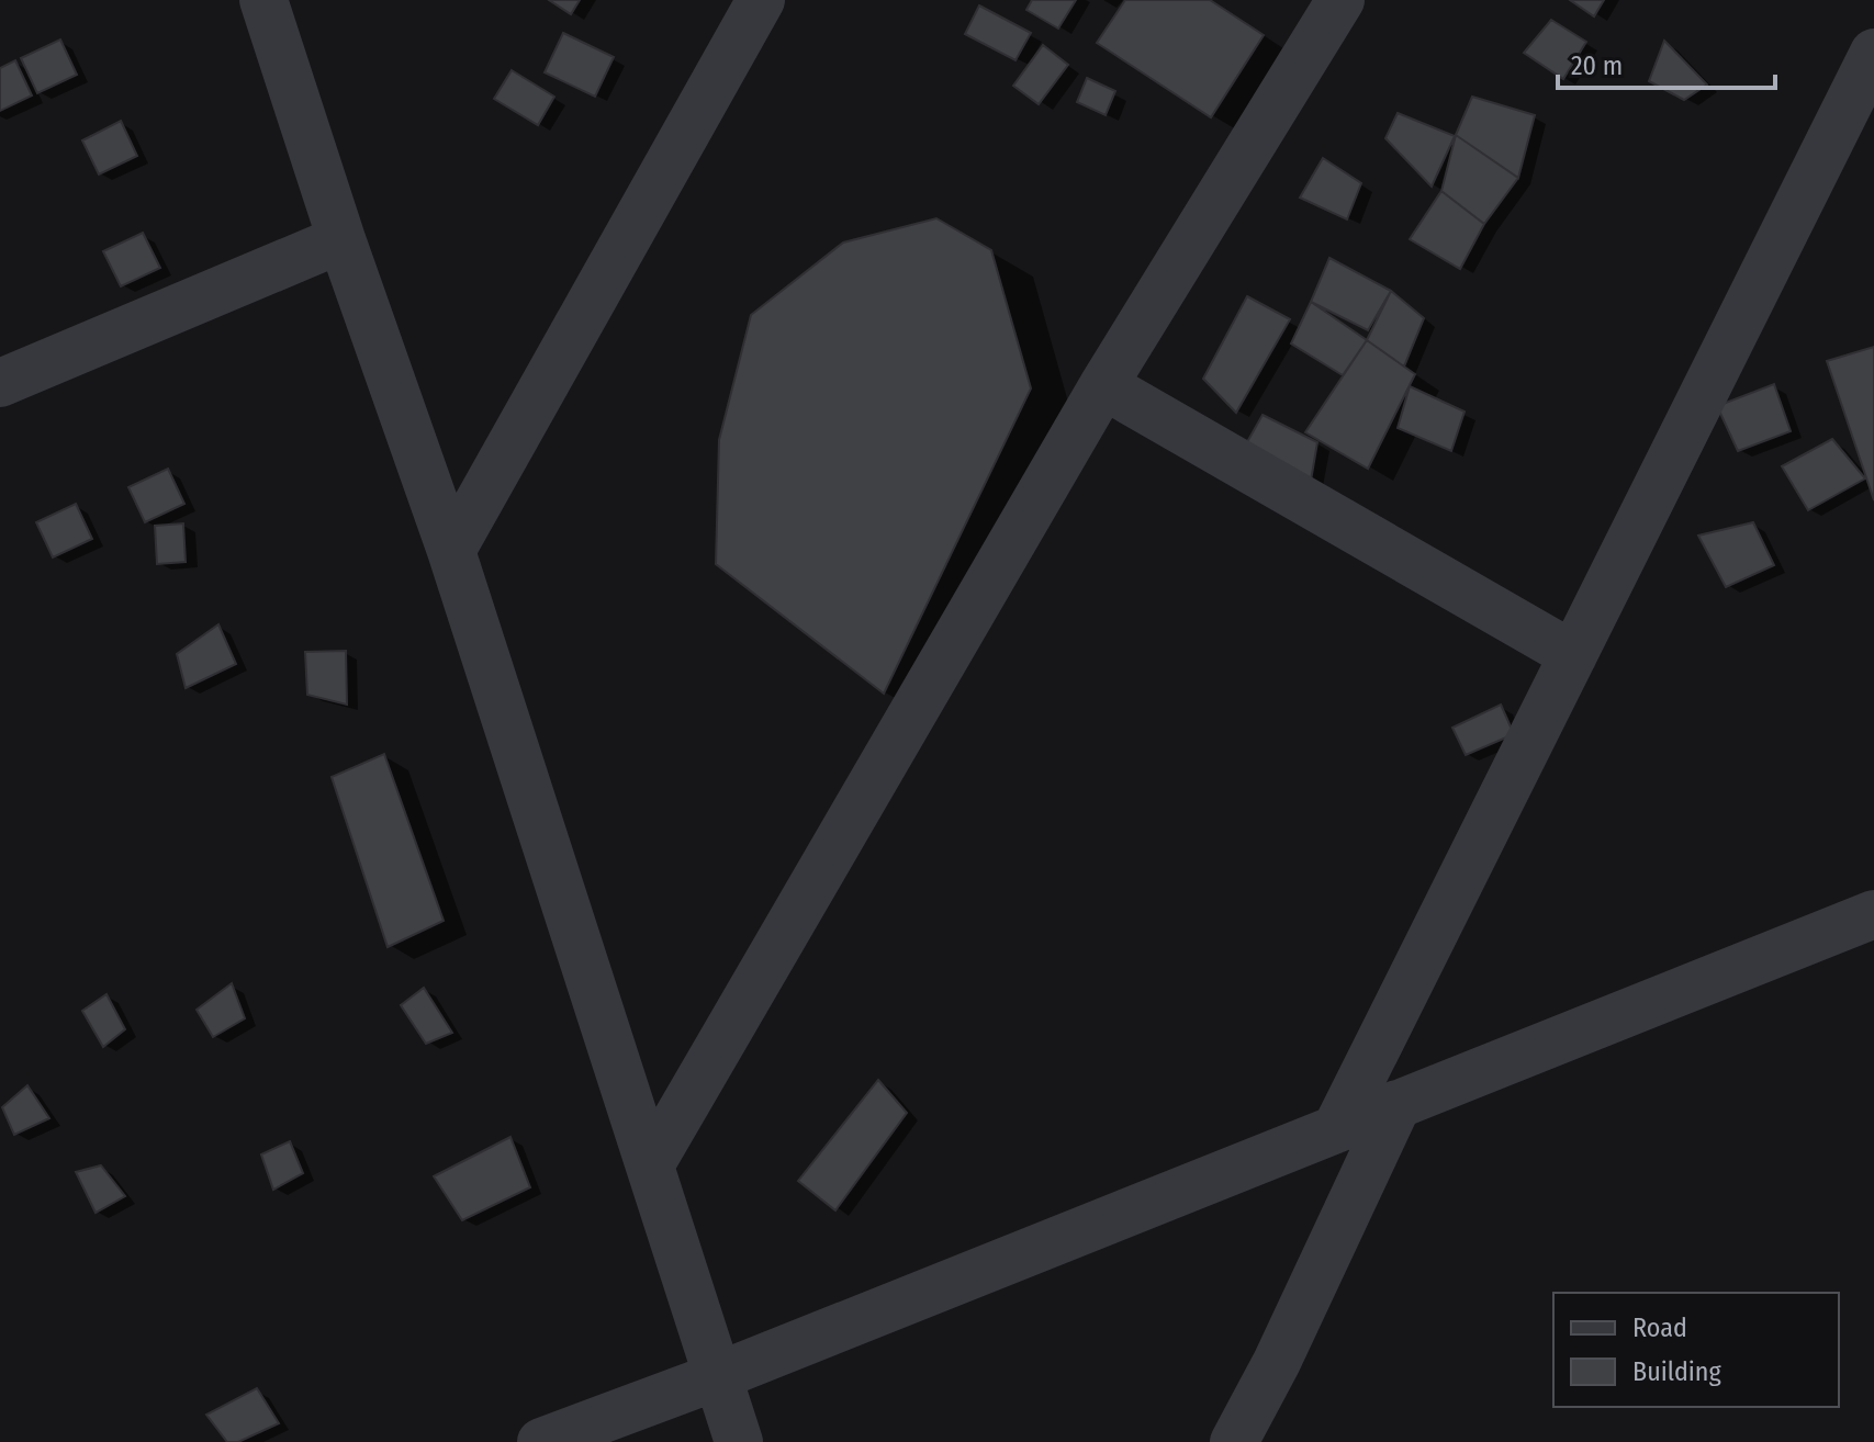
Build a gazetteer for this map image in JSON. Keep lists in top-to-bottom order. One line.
{"legend":["Road","Building"],"scale_bar":"20 m"}
